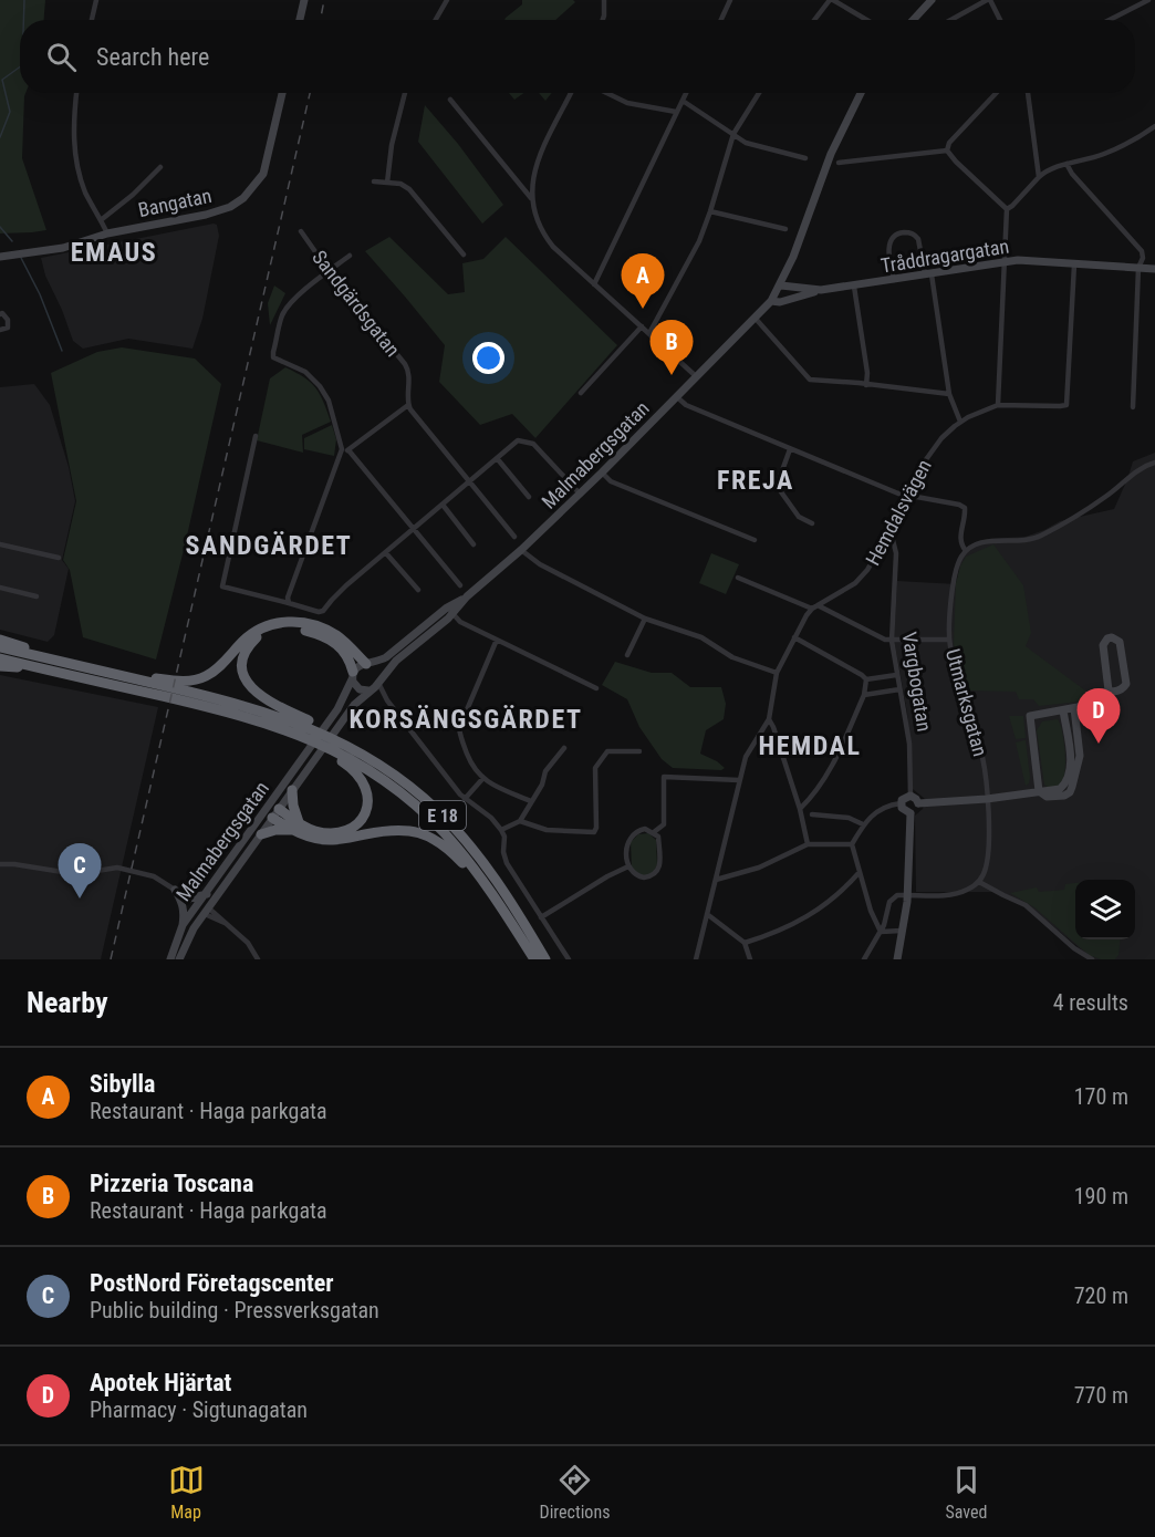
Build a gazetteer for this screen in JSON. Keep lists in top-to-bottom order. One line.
{"streets":{"highway":["E 18"],"main road":["Bangatan","Tråddragargatan","Malmabergsgatan"],"street":["Sandgärdsgatan","Hemdalsvägen","Vargbogatan","Utmarksgatan"]},"crossings":[["Tråddragargatan","Malmabergsgatan"],["Tråddragargatan","Hemdalsvägen"],["Malmabergsgatan","E 18"],["Hemdalsvägen","Vargbogatan"],["Hemdalsvägen","Utmarksgatan"]],"districts":["EMAUS","FREJA","SANDGÄRDET","KORSÄNGSGÄRDET","HEMDAL"],"page":{"search":"Search here","pins":["A","B","D","C"],"heading":["Nearby","4 results"],"list":[{"mark":"A","name":"Sibylla","note":"Restaurant · Haga parkgata","value":"170 m"},{"mark":"B","name":"Pizzeria Toscana","note":"Restaurant · Haga parkgata","value":"190 m"},{"mark":"C","name":"PostNord Företagscenter","note":"Public building · Pressverksgatan","value":"720 m"},{"mark":"D","name":"Apotek Hjärtat","note":"Pharmacy · Sigtunagatan","value":"770 m"}],"nav":["Map","Directions","Saved"]}}
